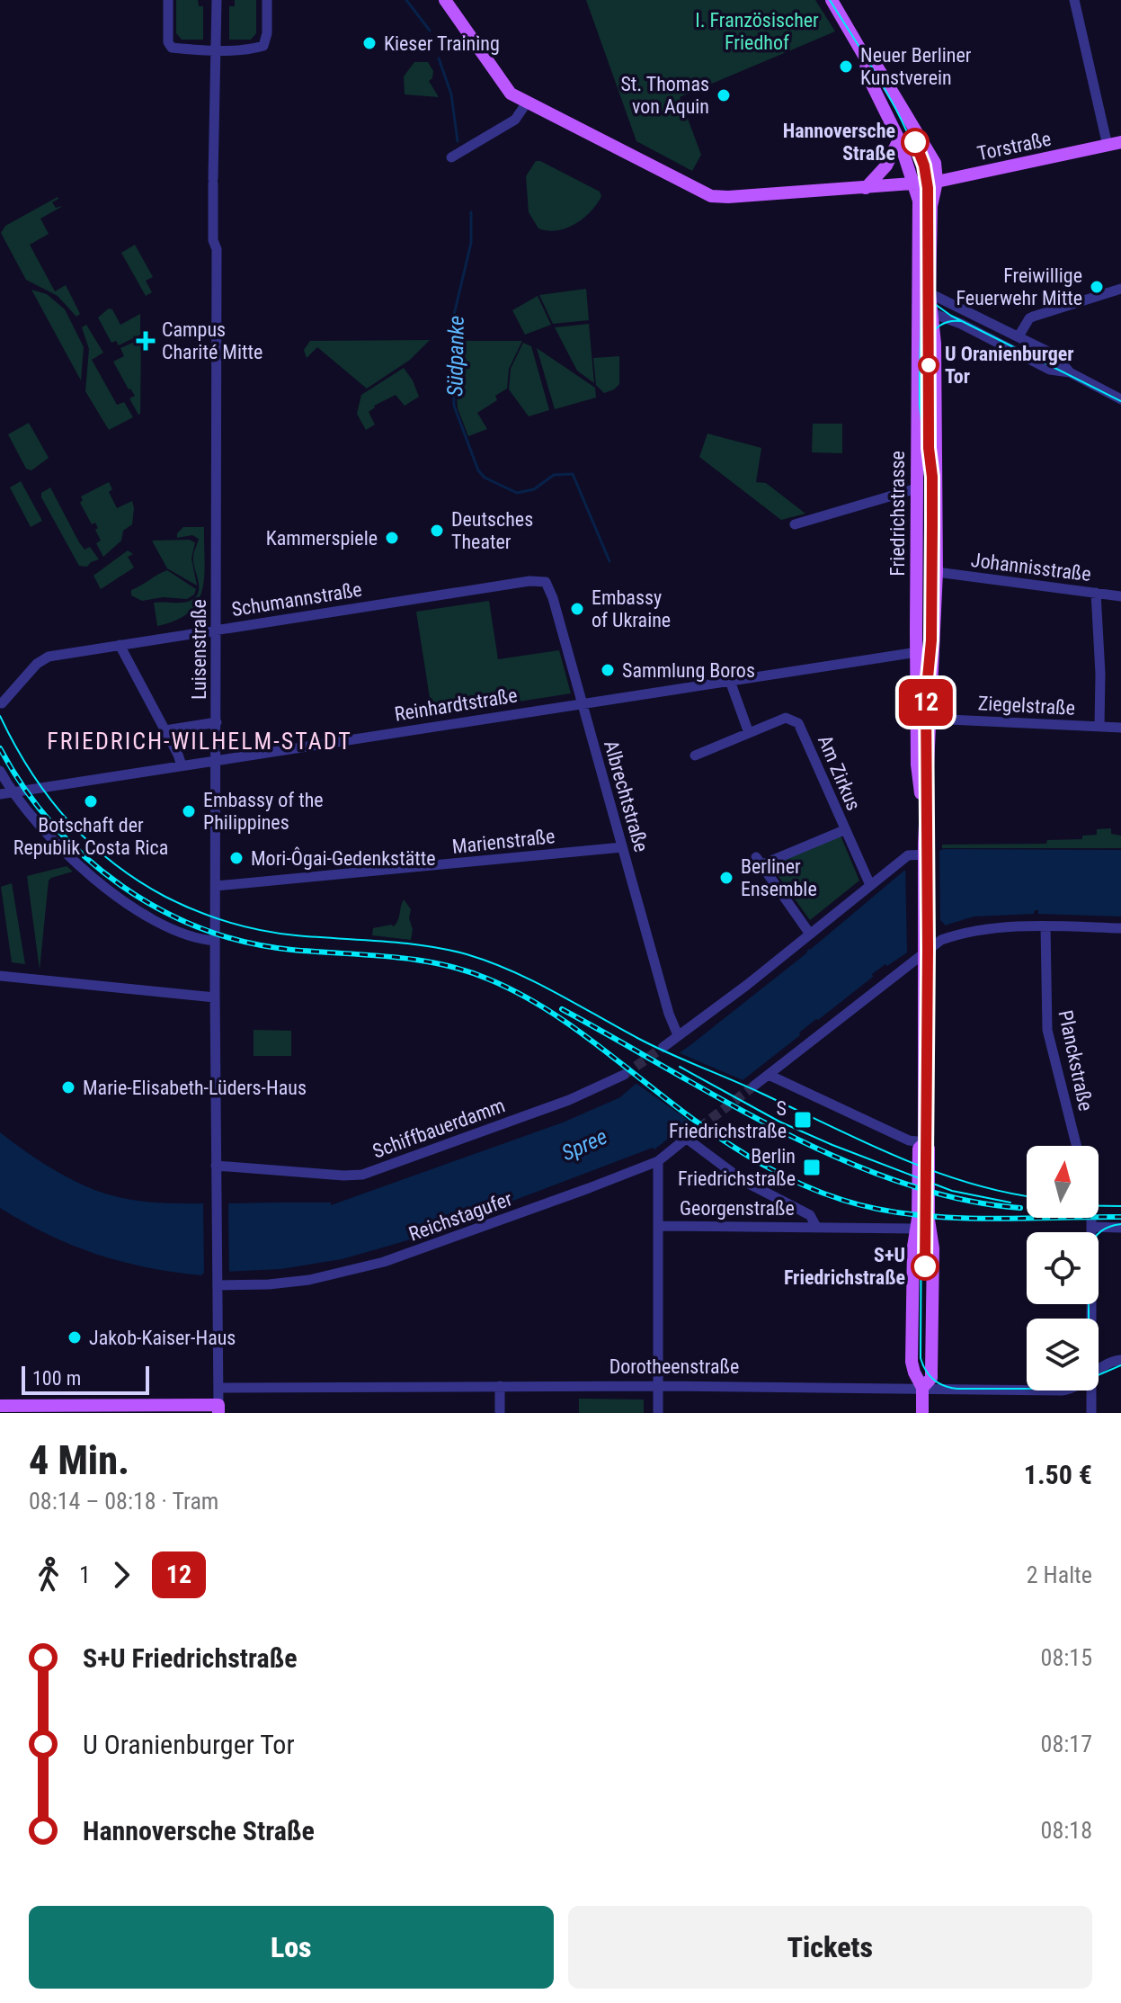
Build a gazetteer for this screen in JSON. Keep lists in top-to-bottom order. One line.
{"streets":{"main road":["Torstraße","Friedrichstrasse"],"street":["Johannisstraße","Schumannstraße","Luisenstraße","Reinhardtstraße","Ziegelstraße","Am Zirkus","Albrechtstraße","Marienstraße","Planckstraße","Schiffbauerdamm","Georgenstraße","Reichstagufer","Dorotheenstraße"]},"crossings":[["Torstraße","Friedrichstrasse"],["Friedrichstrasse","Johannisstraße"],["Friedrichstrasse","Reinhardtstraße"],["Friedrichstrasse","Ziegelstraße"],["Friedrichstrasse","Georgenstraße"],["Friedrichstrasse","Dorotheenstraße"],["Schumannstraße","Luisenstraße"],["Schumannstraße","Albrechtstraße"],["Luisenstraße","Reinhardtstraße"],["Luisenstraße","Marienstraße"],["Luisenstraße","Schiffbauerdamm"],["Luisenstraße","Reichstagufer"],["Luisenstraße","Dorotheenstraße"],["Reinhardtstraße","Albrechtstraße"],["Albrechtstraße","Marienstraße"],["Georgenstraße","Reichstagufer"]],"districts":["FRIEDRICH-WILHELM-STADT"],"water":["Südpanke","Spree"],"parks":["I. Französischer Friedhof"],"places":{"other":["Kieser Training","Neuer Berliner Kunstverein","St. Thomas von Aquin","Hannoversche Straße","Freiwillige Feuerwehr Mitte","U Oranienburger Tor","Deutsches Theater","Kammerspiele","Embassy of Ukraine","Sammlung Boros","Botschaft der Republik Costa Rica","Embassy of the Philippines","Mori-Ôgai-Gedenkstätte","Berliner Ensemble","Marie-Elisabeth-Lüders-Haus","S+U Friedrichstraße","Jakob-Kaiser-Haus"],"health":["Campus Charité Mitte"],"transit":["S Friedrichstraße","Berlin Friedrichstraße"]},"lines":["tram line 12"],"scale_bar":"100 m","north":"top","page":{"on_map":"12","scale":"100 m","heading":["4 Min.","08:14 – 08:18 · Tram","1.50 €"],"legs":["1","12","2 Halte"],"list":[{"name":"S+U Friedrichstraße","value":"08:15"},{"name":"U Oranienburger Tor","value":"08:17"},{"name":"Hannoversche Straße","value":"08:18"}],"buttons":["Los","Tickets"]}}
